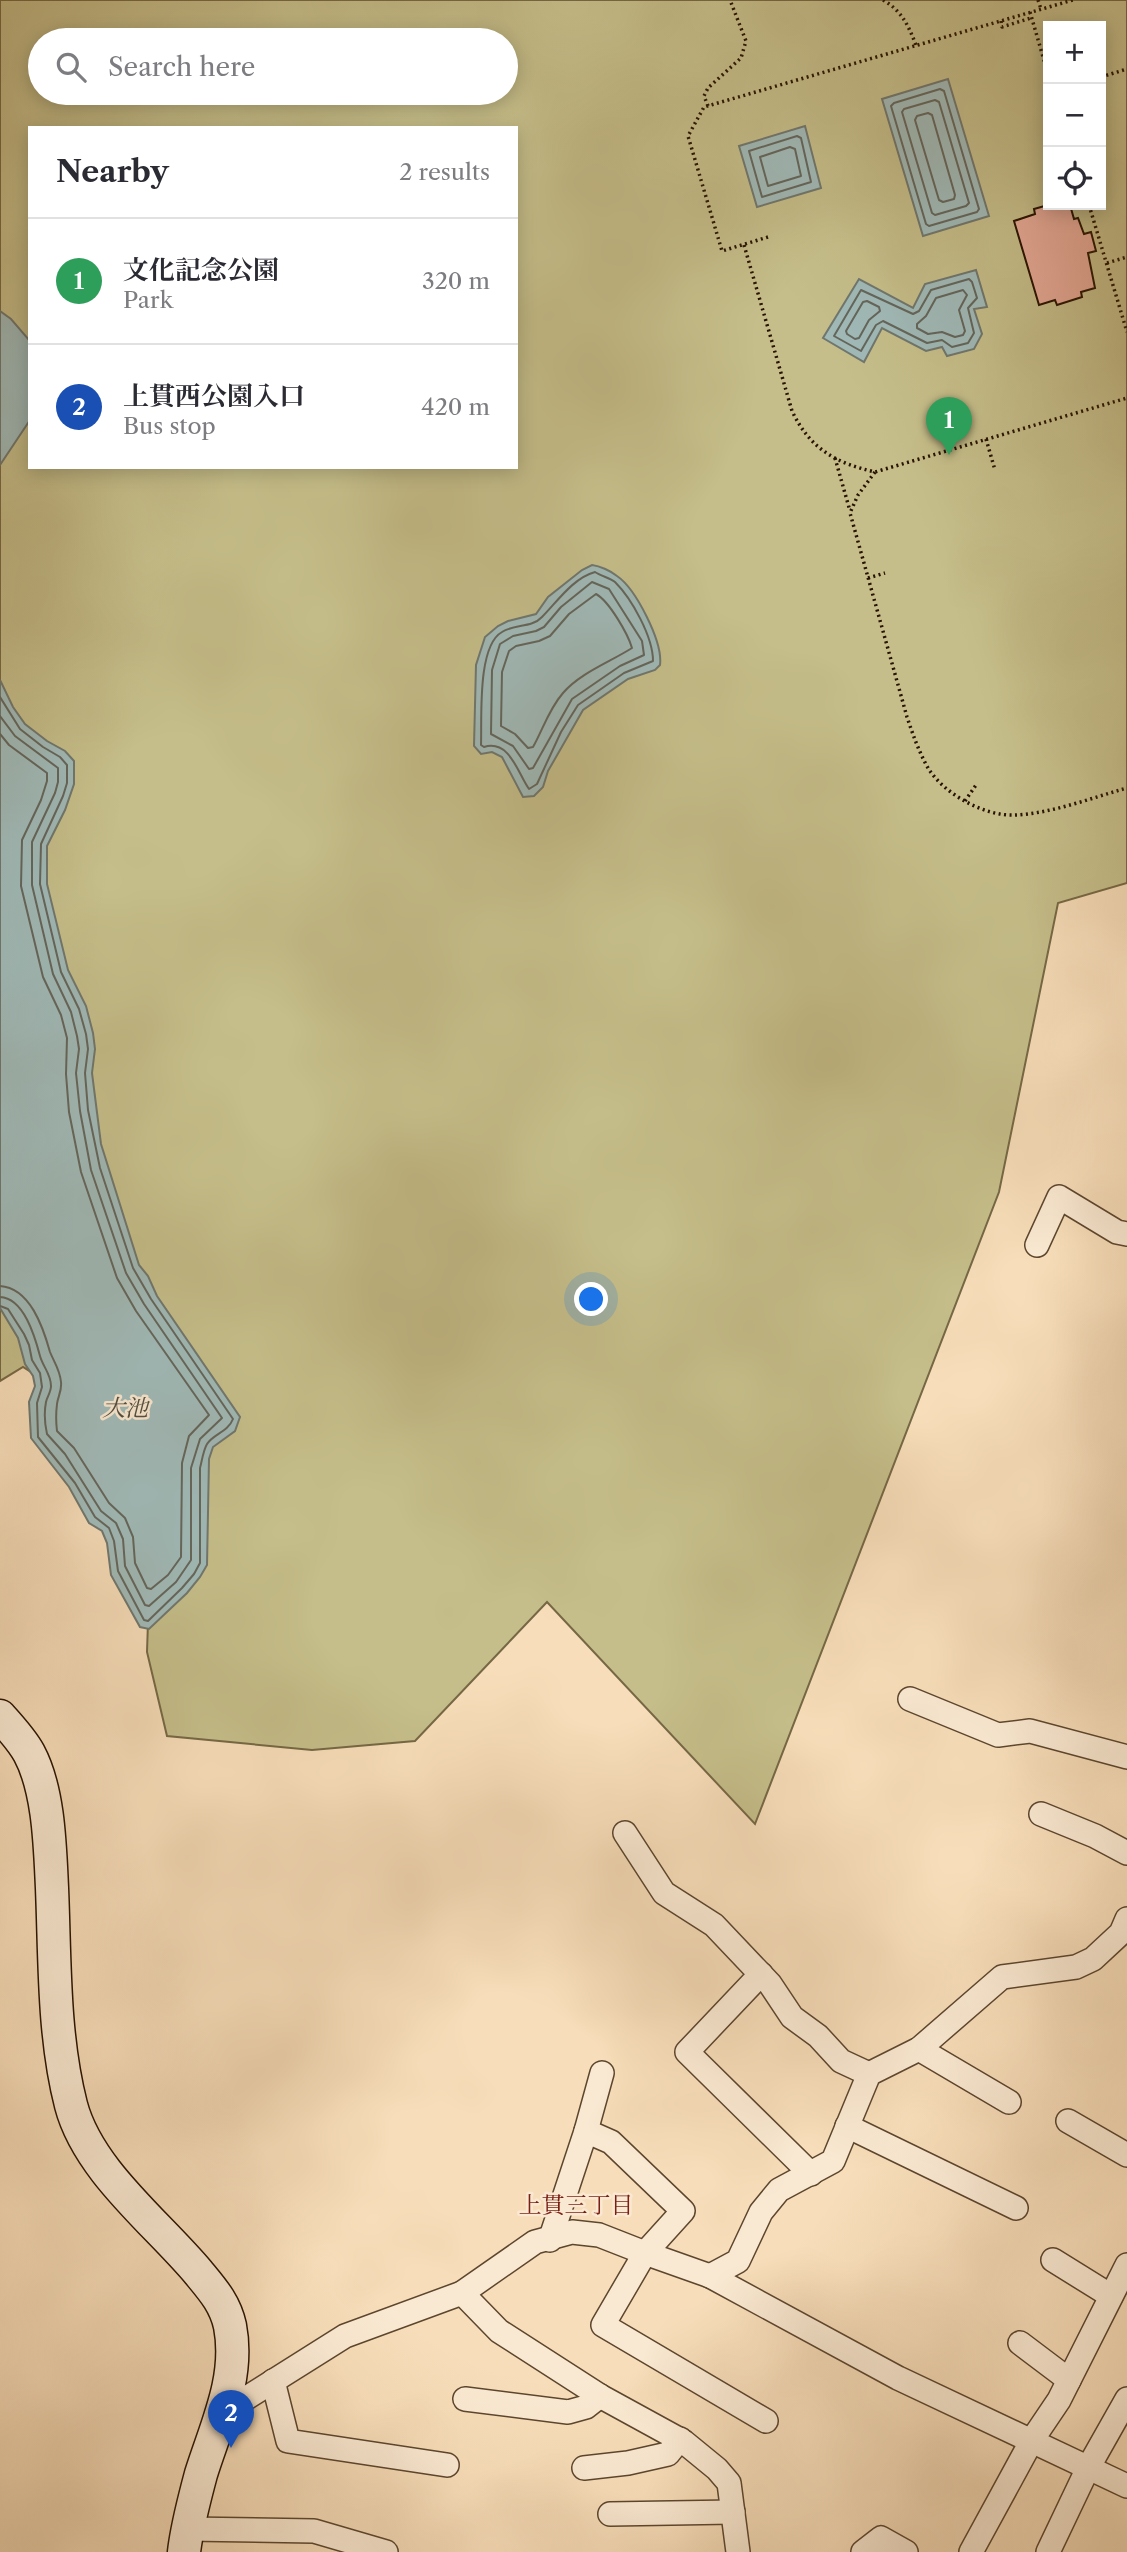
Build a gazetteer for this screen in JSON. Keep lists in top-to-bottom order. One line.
{"districts":["上貫三丁目"],"water":["大池"],"page":{"map_buttons":["+","−"],"search":"Search here","heading":["Nearby","2 results"],"list":[{"mark":"1","name":"文化記念公園","note":"Park","value":"320 m"},{"mark":"2","name":"上貫西公園入口","note":"Bus stop","value":"420 m"}],"pins":["1","2"]}}
